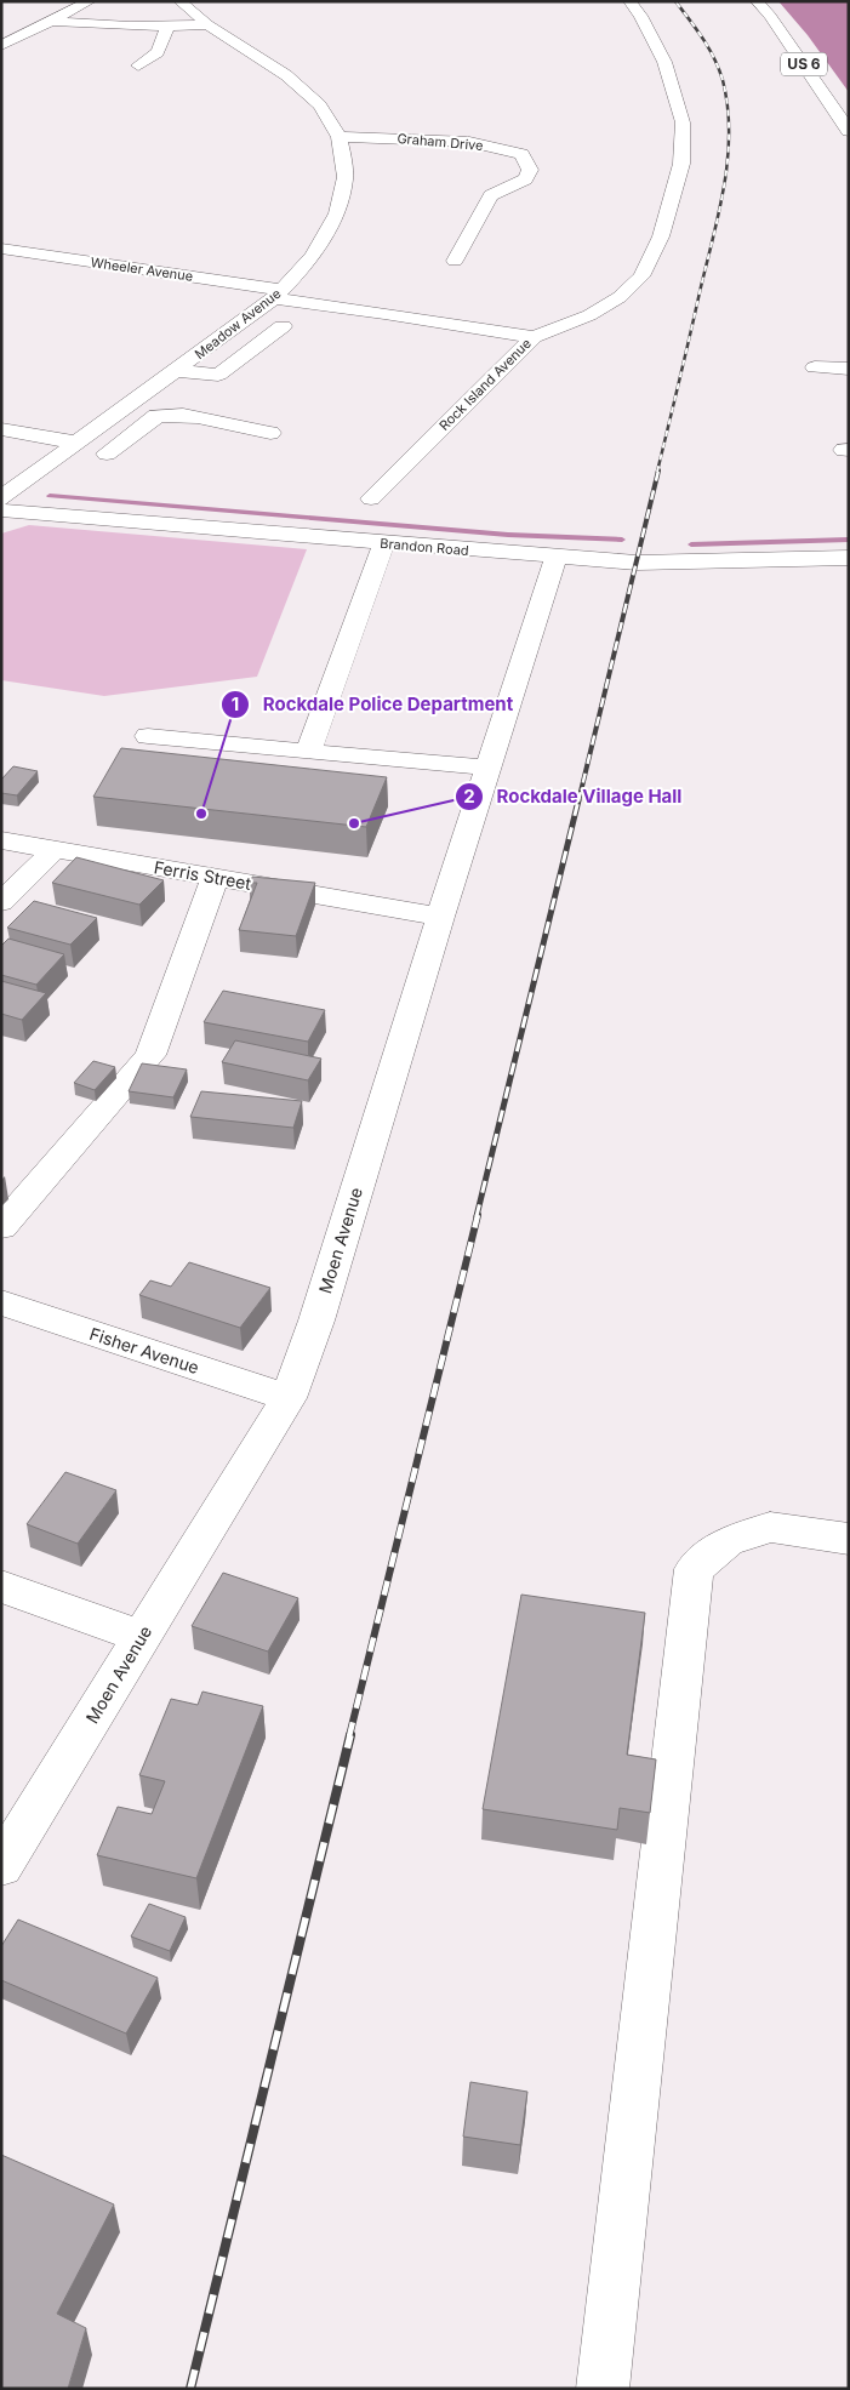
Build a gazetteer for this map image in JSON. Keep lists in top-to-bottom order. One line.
{"streets":{"street":["US 6","Graham Drive","Wheeler Avenue","Meadow Avenue","Rock Island Avenue","Brandon Road","Ferris Street","Moen Avenue","Fisher Avenue"]},"crossings":[["Graham Drive","Meadow Avenue"],["Wheeler Avenue","Meadow Avenue"],["Wheeler Avenue","Rock Island Avenue"],["Brandon Road","Moen Avenue"],["Ferris Street","Moen Avenue"],["Moen Avenue","Fisher Avenue"]],"places":["Rockdale Police Department","Rockdale Village Hall"]}
